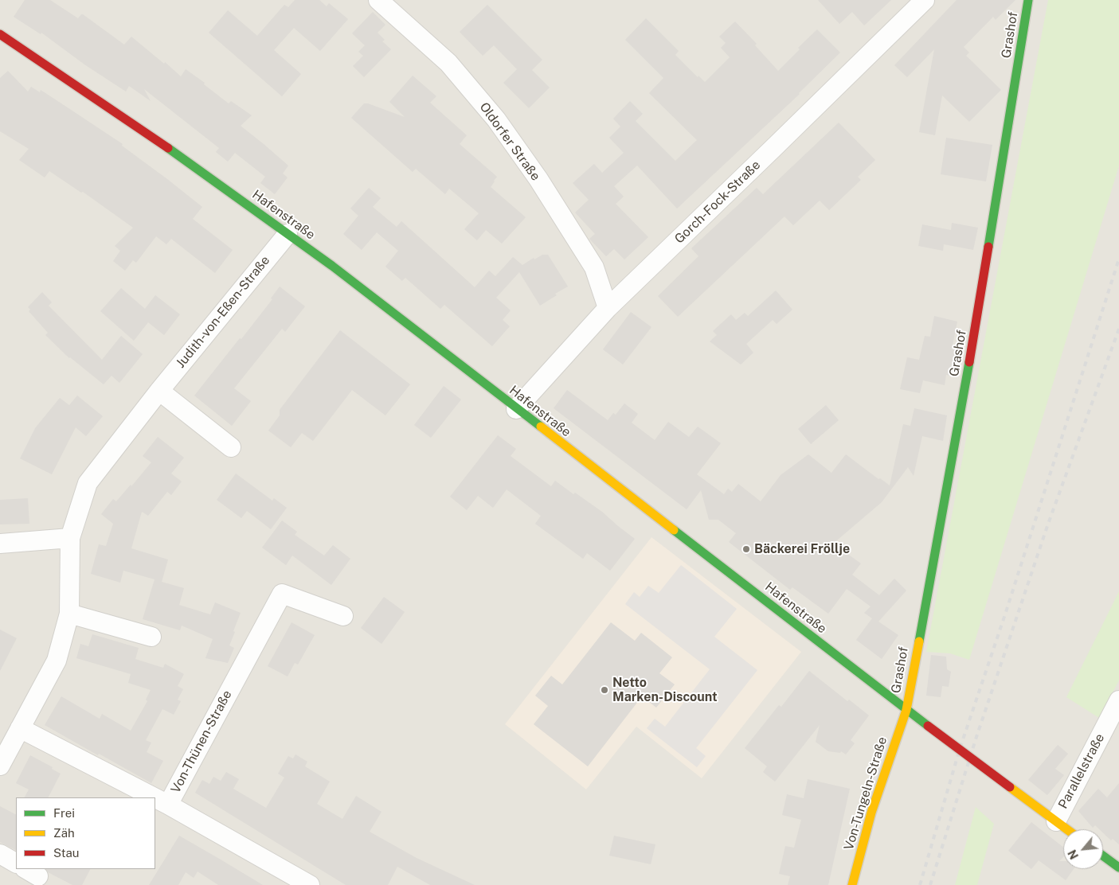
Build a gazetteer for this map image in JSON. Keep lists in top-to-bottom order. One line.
{"streets":{"street":["Grashof","Oldorfer Straße","Gorch-Fock-Straße","Hafenstraße","Judith-von-Eßen-Straße","Von-Thünen-Straße","Parallelstraße","Von-Tungeln-Straße"]},"crossings":[["Grashof","Hafenstraße"],["Grashof","Von-Tungeln-Straße"],["Oldorfer Straße","Gorch-Fock-Straße"],["Gorch-Fock-Straße","Hafenstraße"],["Hafenstraße","Judith-von-Eßen-Straße"],["Hafenstraße","Parallelstraße"],["Hafenstraße","Von-Tungeln-Straße"]],"places":["Bäckerei Fröllje","Netto Marken-Discount"],"legend":["Frei","Zäh","Stau"],"north":"bottom left"}
